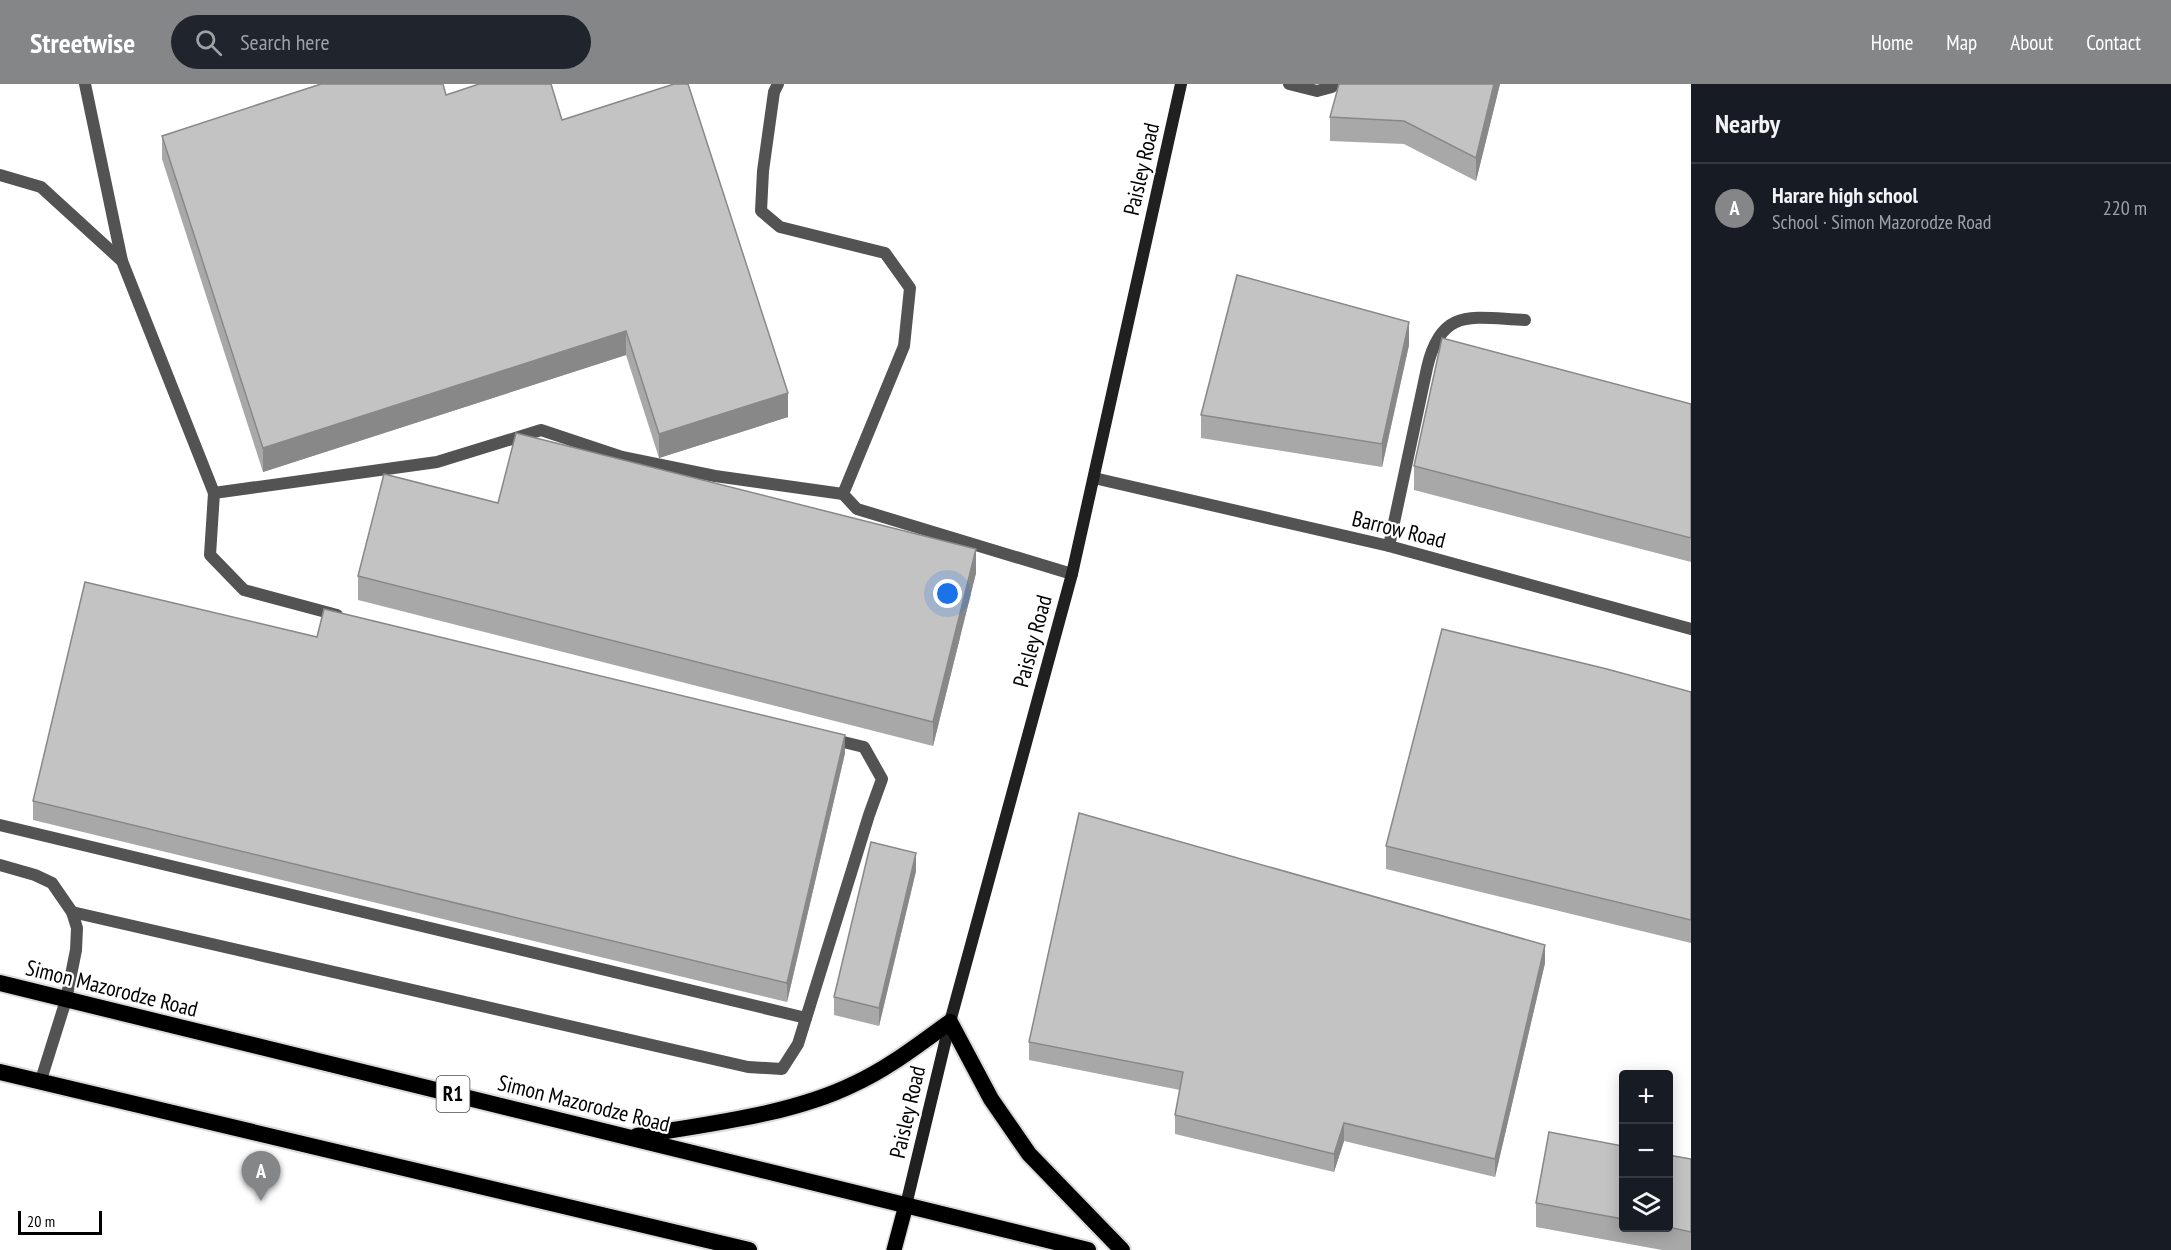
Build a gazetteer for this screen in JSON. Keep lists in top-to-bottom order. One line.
{"streets":{"highway":["Simon Mazorodze Road","R1"],"main road":["Paisley Road"],"street":["Barrow Road"]},"crossings":[["Paisley Road","Barrow Road"],["Paisley Road","Simon Mazorodze Road"]],"scale_bar":"20 m","page":{"header":"Streetwise","search":"Search here","nav":["Home","Map","About","Contact"],"heading":"Nearby","list":[{"mark":"A","name":"Harare high school","note":"School · Simon Mazorodze Road","value":"220 m"}],"map_buttons":["+","−"],"pins":"A","scale":"20 m"}}
